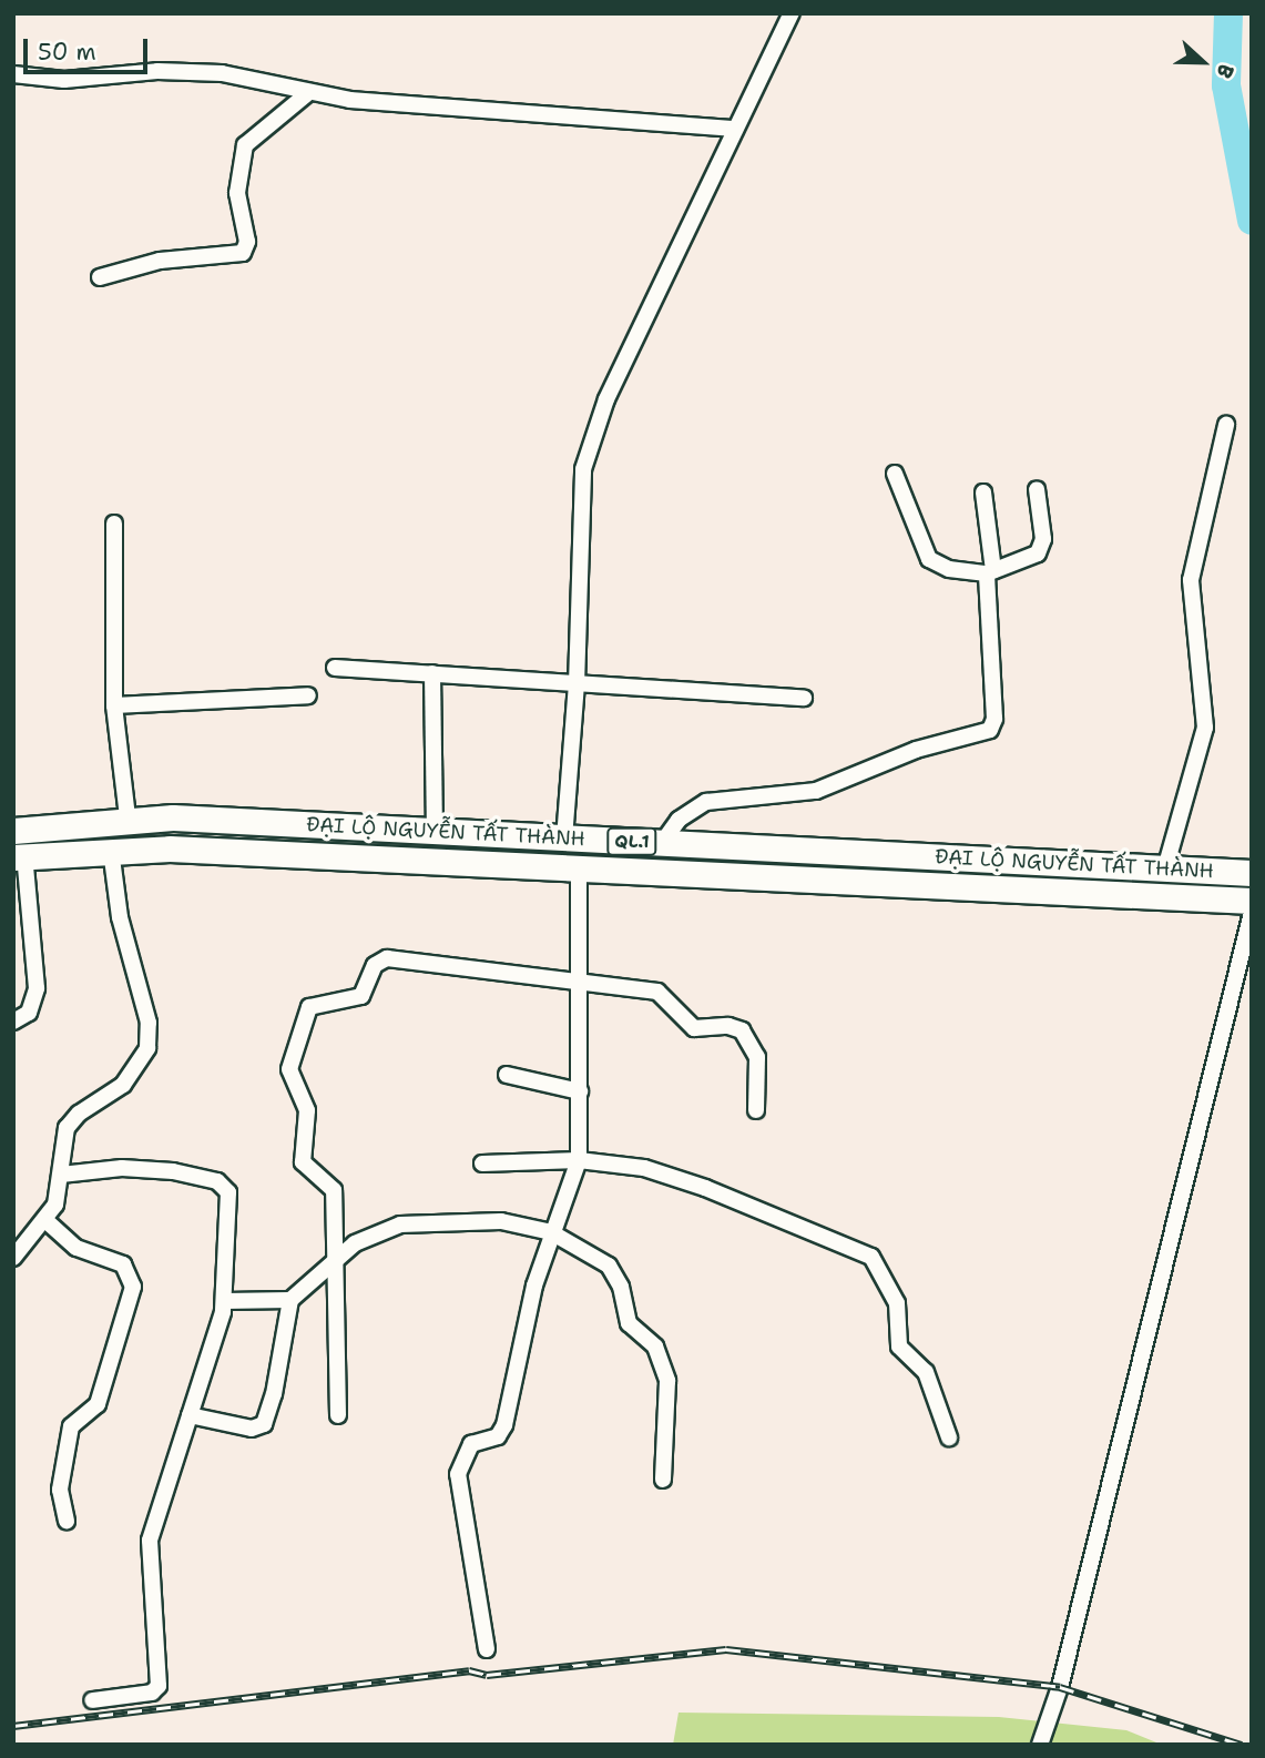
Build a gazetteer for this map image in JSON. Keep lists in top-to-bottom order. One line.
{"streets":{"main road":["ĐẠI LỘ NGUYỄN TẤT THÀNH","QL.1"]},"scale_bar":"50 m","north":"right"}
